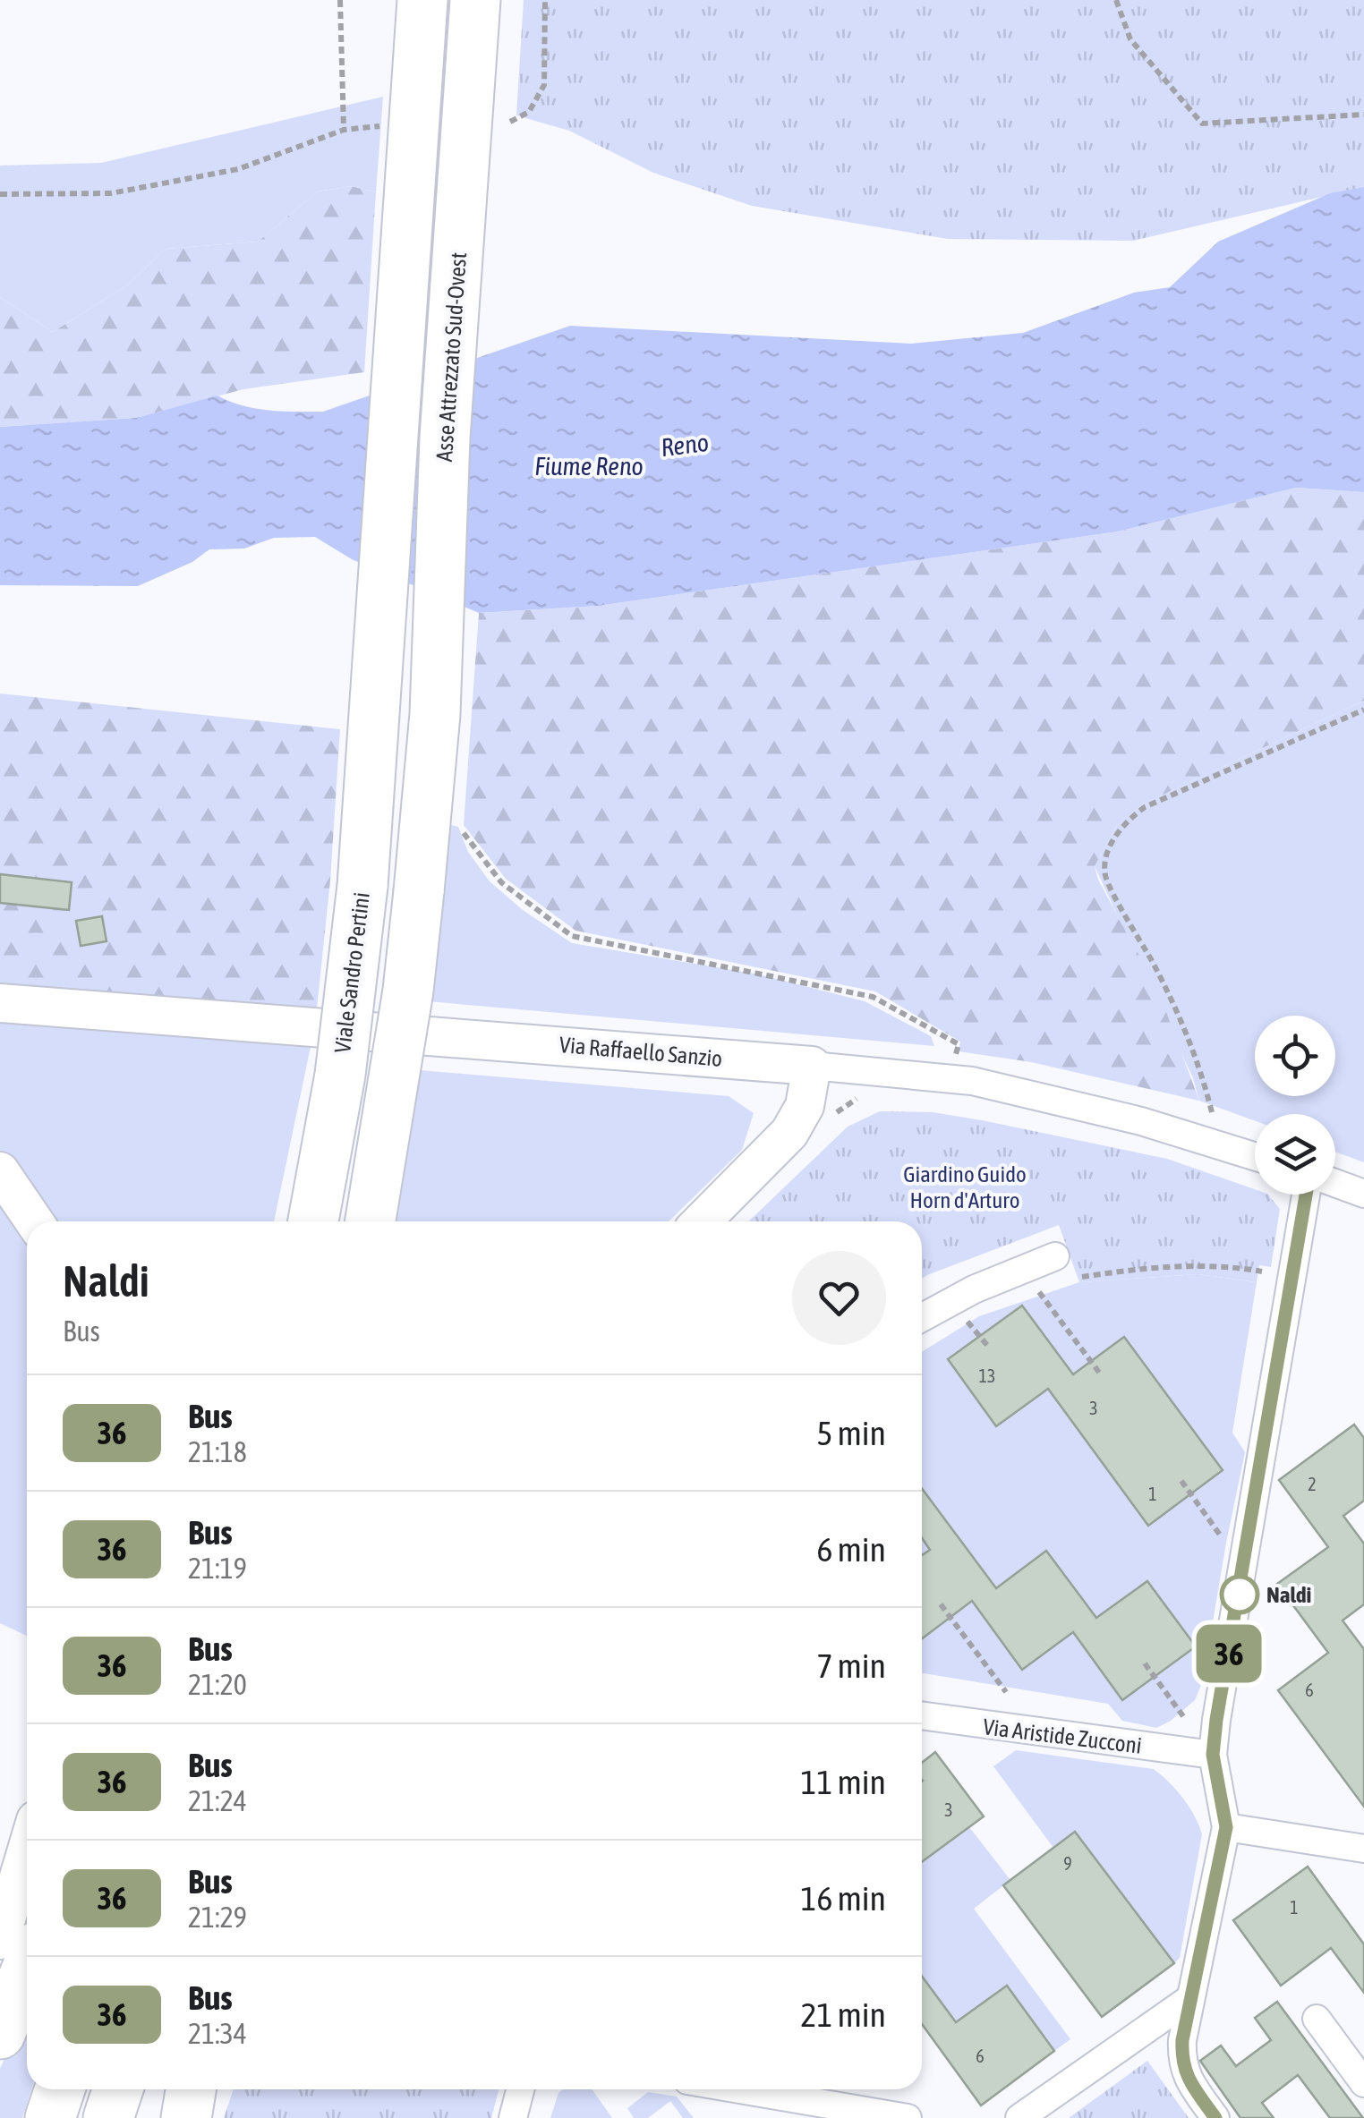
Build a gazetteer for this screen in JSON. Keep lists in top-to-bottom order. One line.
{"streets":{"highway":["Asse Attrezzato Sud-Ovest","Viale Sandro Pertini"],"street":["Via Raffaello Sanzio","Via Aristide Zucconi"]},"water":["Reno","Fiume Reno"],"parks":["Giardino Guido Horn d'Arturo"],"places":["Naldi"],"lines":["bus line 36"],"house_numbers":["13","3","2","1","6","3","9","1","6"],"page":{"on_map":"36","heading":["Naldi","Bus"],"list":[{"mark":"36","name":"Bus","note":"21:18","value":"5 min"},{"mark":"36","name":"Bus","note":"21:19","value":"6 min"},{"mark":"36","name":"Bus","note":"21:20","value":"7 min"},{"mark":"36","name":"Bus","note":"21:24","value":"11 min"},{"mark":"36","name":"Bus","note":"21:29","value":"16 min"},{"mark":"36","name":"Bus","note":"21:34","value":"21 min"}]}}
